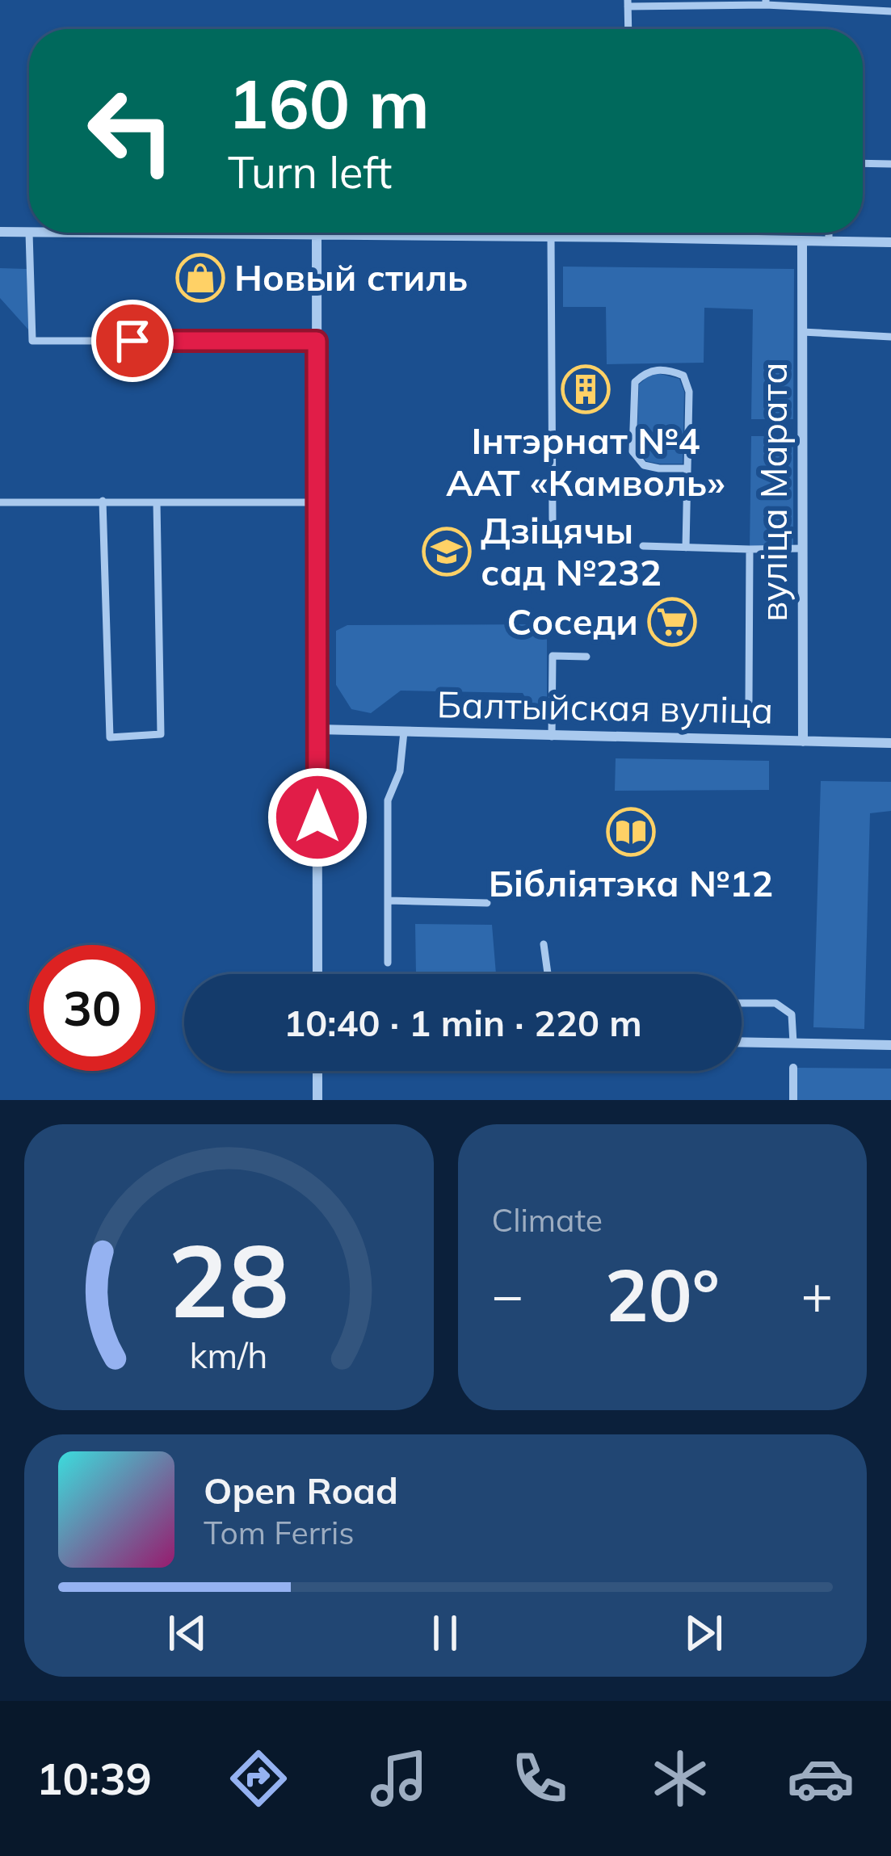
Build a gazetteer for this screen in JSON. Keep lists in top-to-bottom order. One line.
{"streets":{"street":["вуліца Марата","Балтыйская вуліца"]},"crossings":[["вуліца Марата","Балтыйская вуліца"]],"places":{"shop":["Новый стиль"],"building":["Інтэрнат №4 ААТ «Камволь»"],"school or university":["Дзіцячы сад №232"],"supermarket":["Соседи"],"library":["Бібліятэка №12"]},"page":{"turn":["160 m","Turn left"],"limit":"30","trip":"10:40 · 1 min · 220 m","tile":"Climate","heat":["−","20°","+"],"song":["Open Road","Tom Ferris"],"tabs":"10:39","gauge":["28","km/h"]}}
